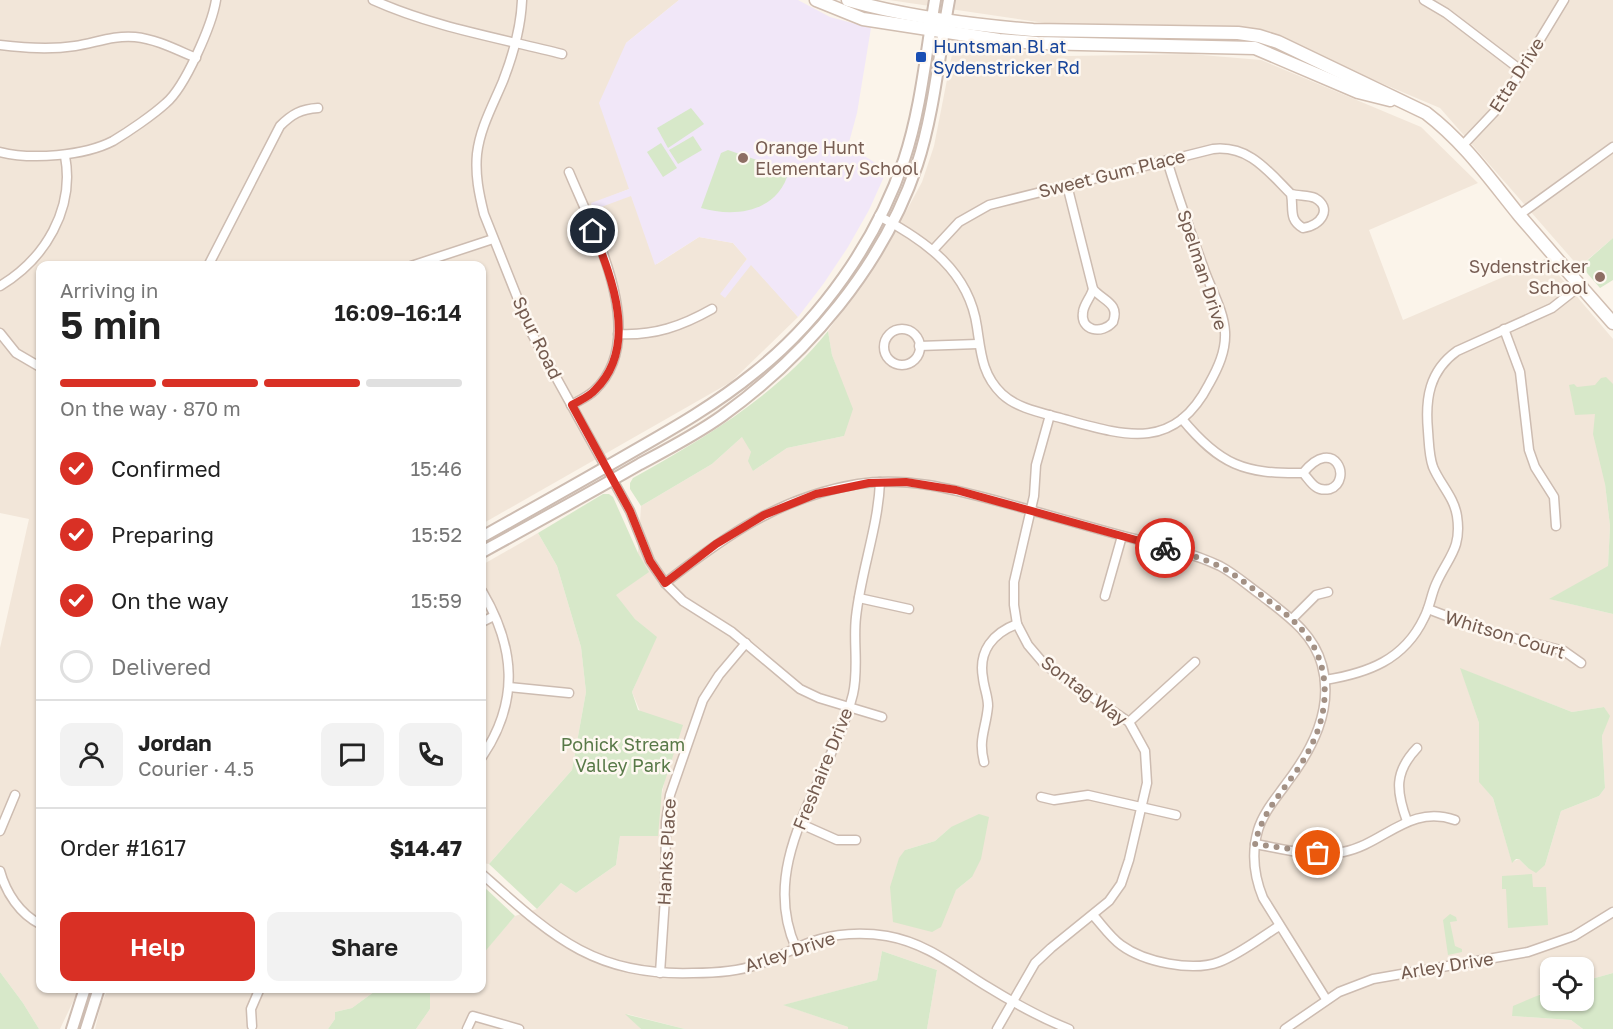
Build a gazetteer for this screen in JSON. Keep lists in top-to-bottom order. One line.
{"streets":{"street":["Etta Drive","Sweet Gum Place","Spelman Drive","Spur Road","Whitson Court","Sontag Way","Freshaire Drive","Hanks Place","Arley Drive"]},"crossings":[["Sweet Gum Place","Spelman Drive"],["Spelman Drive","Sontag Way"],["Spur Road","Freshaire Drive"],["Spur Road","Hanks Place"],["Sontag Way","Arley Drive"],["Freshaire Drive","Arley Drive"],["Hanks Place","Arley Drive"]],"parks":["Pohick Stream Valley Park"],"places":{"transit":["Huntsman Bl at Sydenstricker Rd"],"other":["Orange Hunt Elementary School","Sydenstricker School"]},"page":{"heading":["5 min","Arriving in","16:09–16:14"],"panel":["Jordan","Courier · 4.5","Order #1617","$14.47"],"bar":"On the way · 870 m","list":[["Confirmed","15:46"],["Preparing","15:52"],["On the way","15:59"],"Delivered"],"buttons":["Help","Share"]}}
